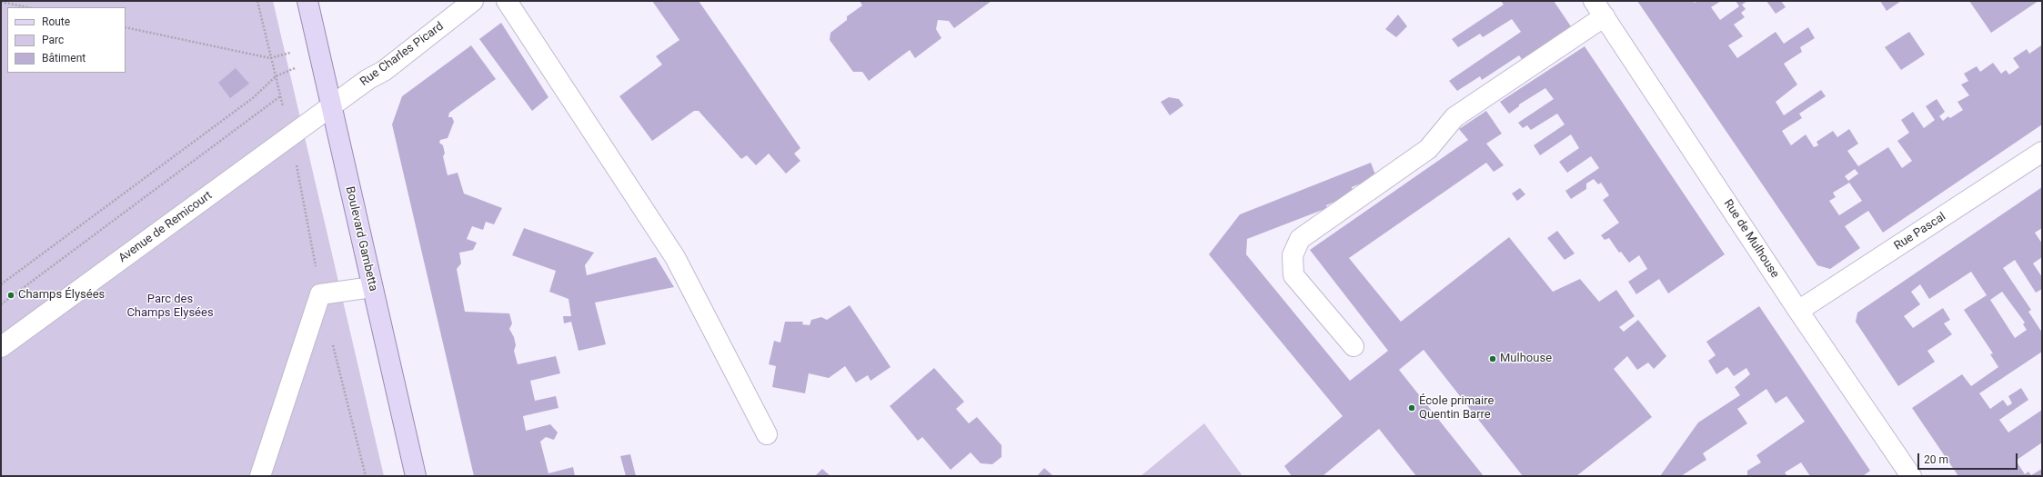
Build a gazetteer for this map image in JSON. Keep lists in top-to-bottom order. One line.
{"streets":{"main road":["Boulevard Gambetta"],"street":["Rue Charles Picard","Avenue de Remicourt","Rue Pascal","Rue de Mulhouse"]},"crossings":[["Rue Charles Picard","Avenue de Remicourt"],["Rue Charles Picard","Boulevard Gambetta"],["Avenue de Remicourt","Boulevard Gambetta"],["Rue Pascal","Rue de Mulhouse"]],"parks":["Parc des Champs Elysées"],"places":["Champs Élysées","Mulhouse","École primaire Quentin Barre"],"legend":["Route","Parc","Bâtiment"],"scale_bar":"20 m"}
